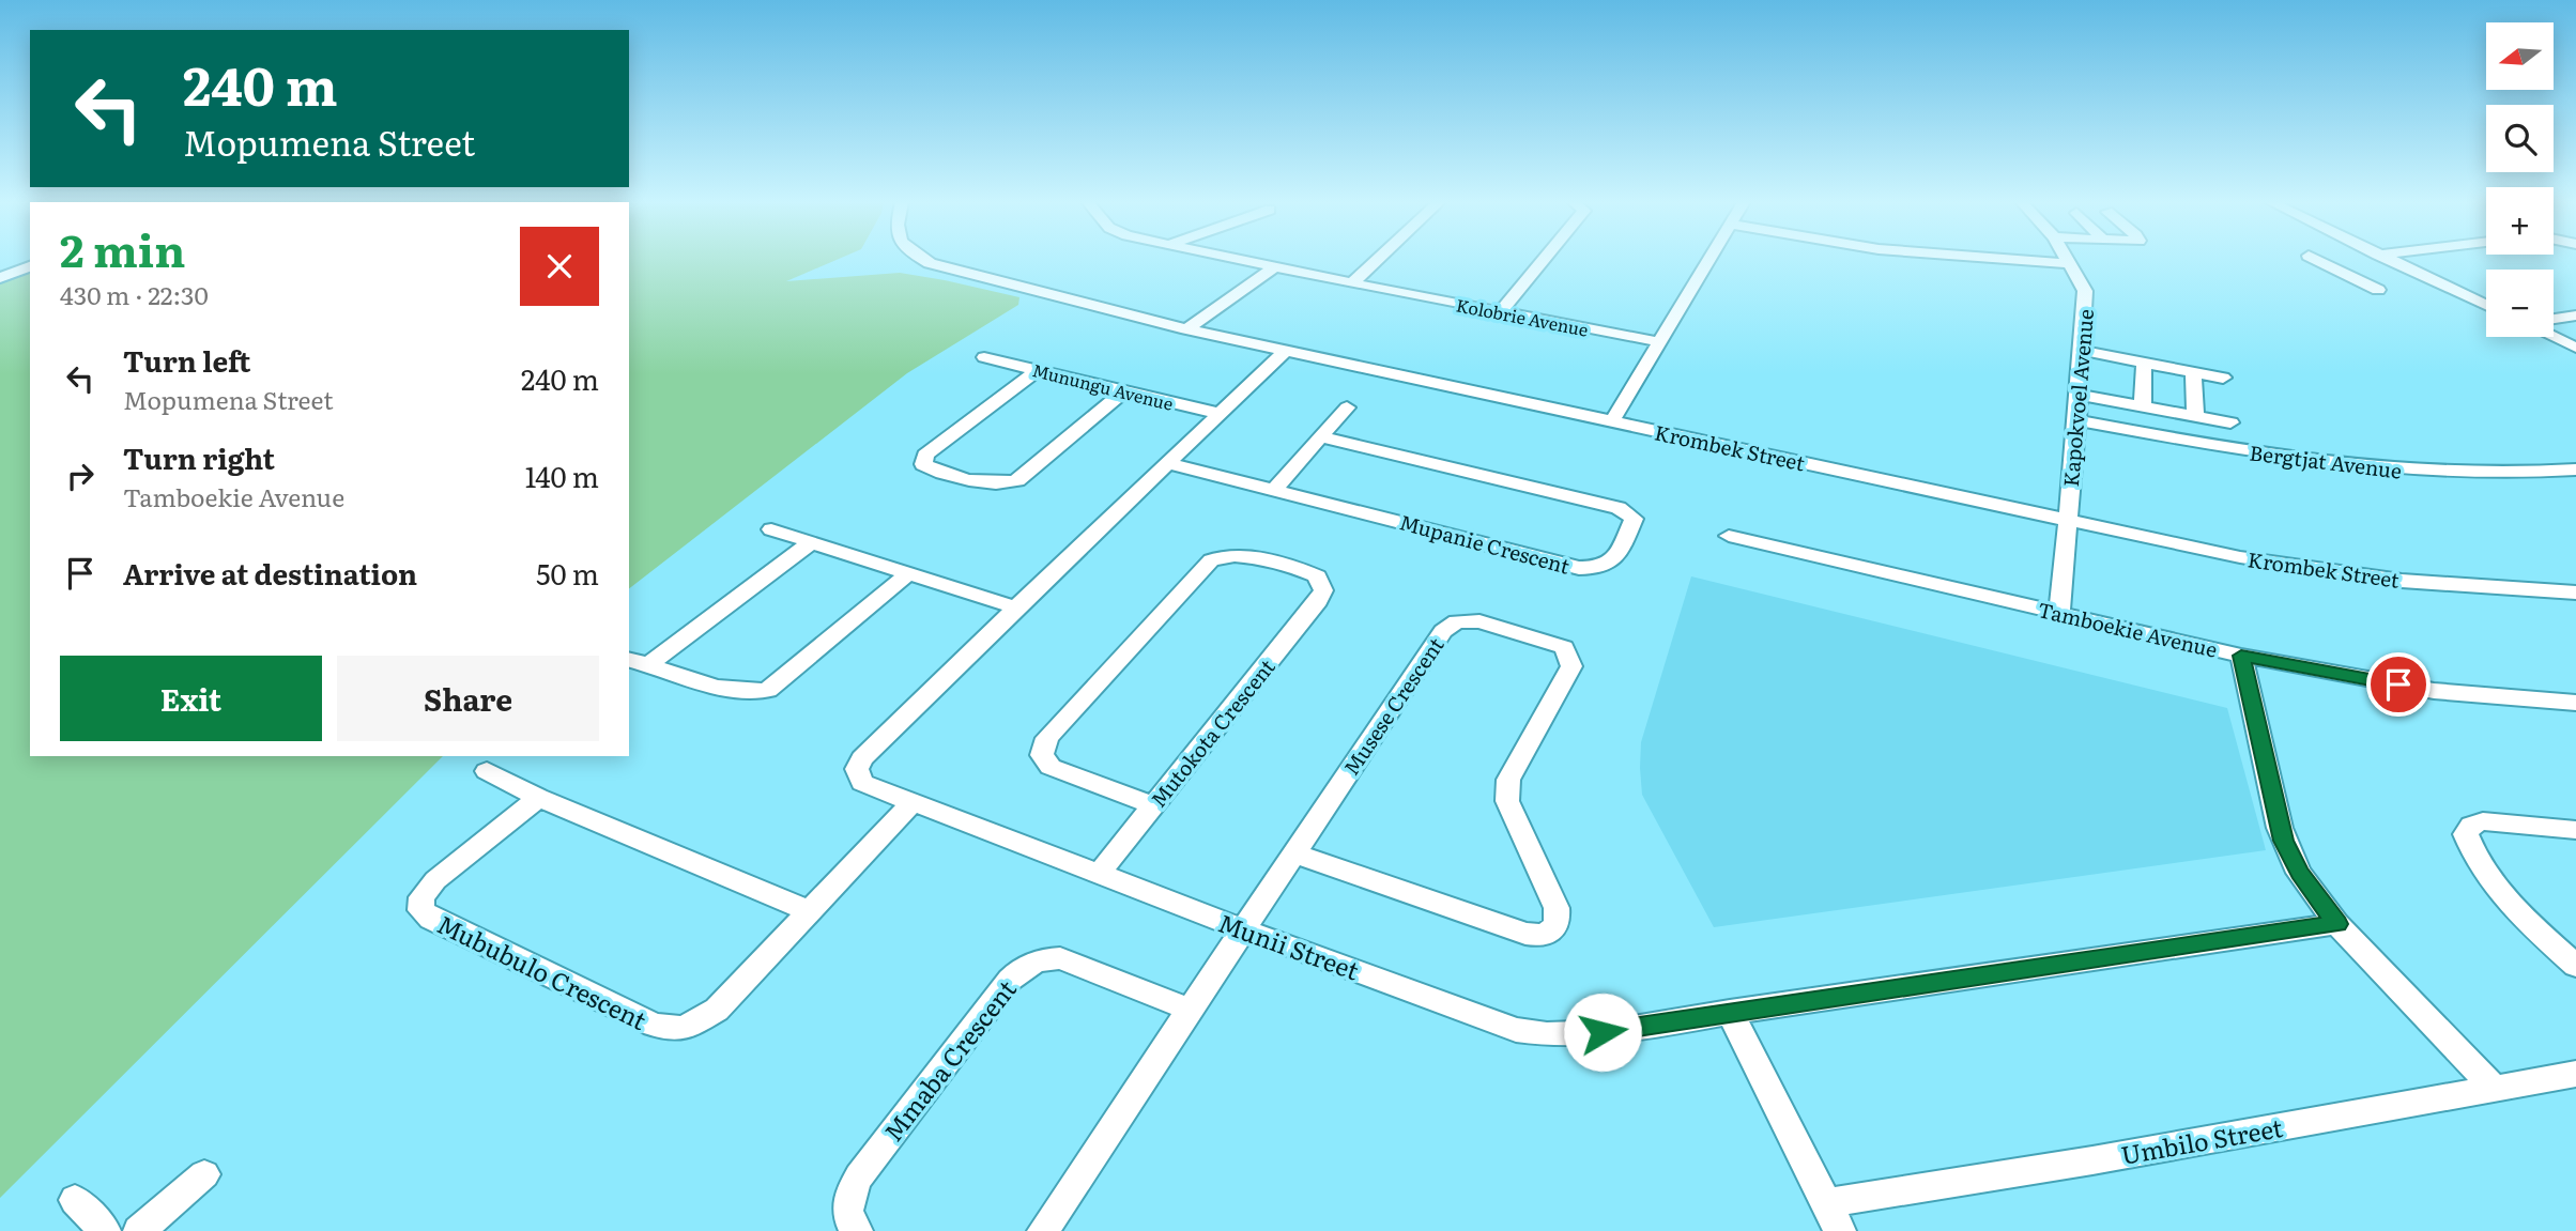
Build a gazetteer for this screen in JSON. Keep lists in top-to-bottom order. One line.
{"streets":{"street":["Kolobrie Avenue","Munungu Avenue","Kapokvoel Avenue","Krombek Street","Bergtjat Avenue","Mupanie Crescent","Tamboekie Avenue","Musese Crescent","Mutokota Crescent","Munii Street","Mububulo Crescent","Mmaba Crescent","Umbilo Street"]},"crossings":[["Munungu Avenue","Munii Street"],["Kapokvoel Avenue","Krombek Street"],["Kapokvoel Avenue","Bergtjat Avenue"],["Kapokvoel Avenue","Tamboekie Avenue"],["Krombek Street","Munii Street"],["Mupanie Crescent","Munii Street"],["Musese Crescent","Munii Street"],["Mutokota Crescent","Munii Street"],["Munii Street","Mububulo Crescent"]],"north":"left","page":{"map_buttons":["+","−"],"turn":["240 m","Mopumena Street"],"heading":["2 min","430 m · 22:30"],"list":[{"name":"Turn left","note":"Mopumena Street","value":"240 m"},{"name":"Turn right","note":"Tamboekie Avenue","value":"140 m"},{"name":"Arrive at destination","value":"50 m"}],"buttons":["Exit","Share"]}}
